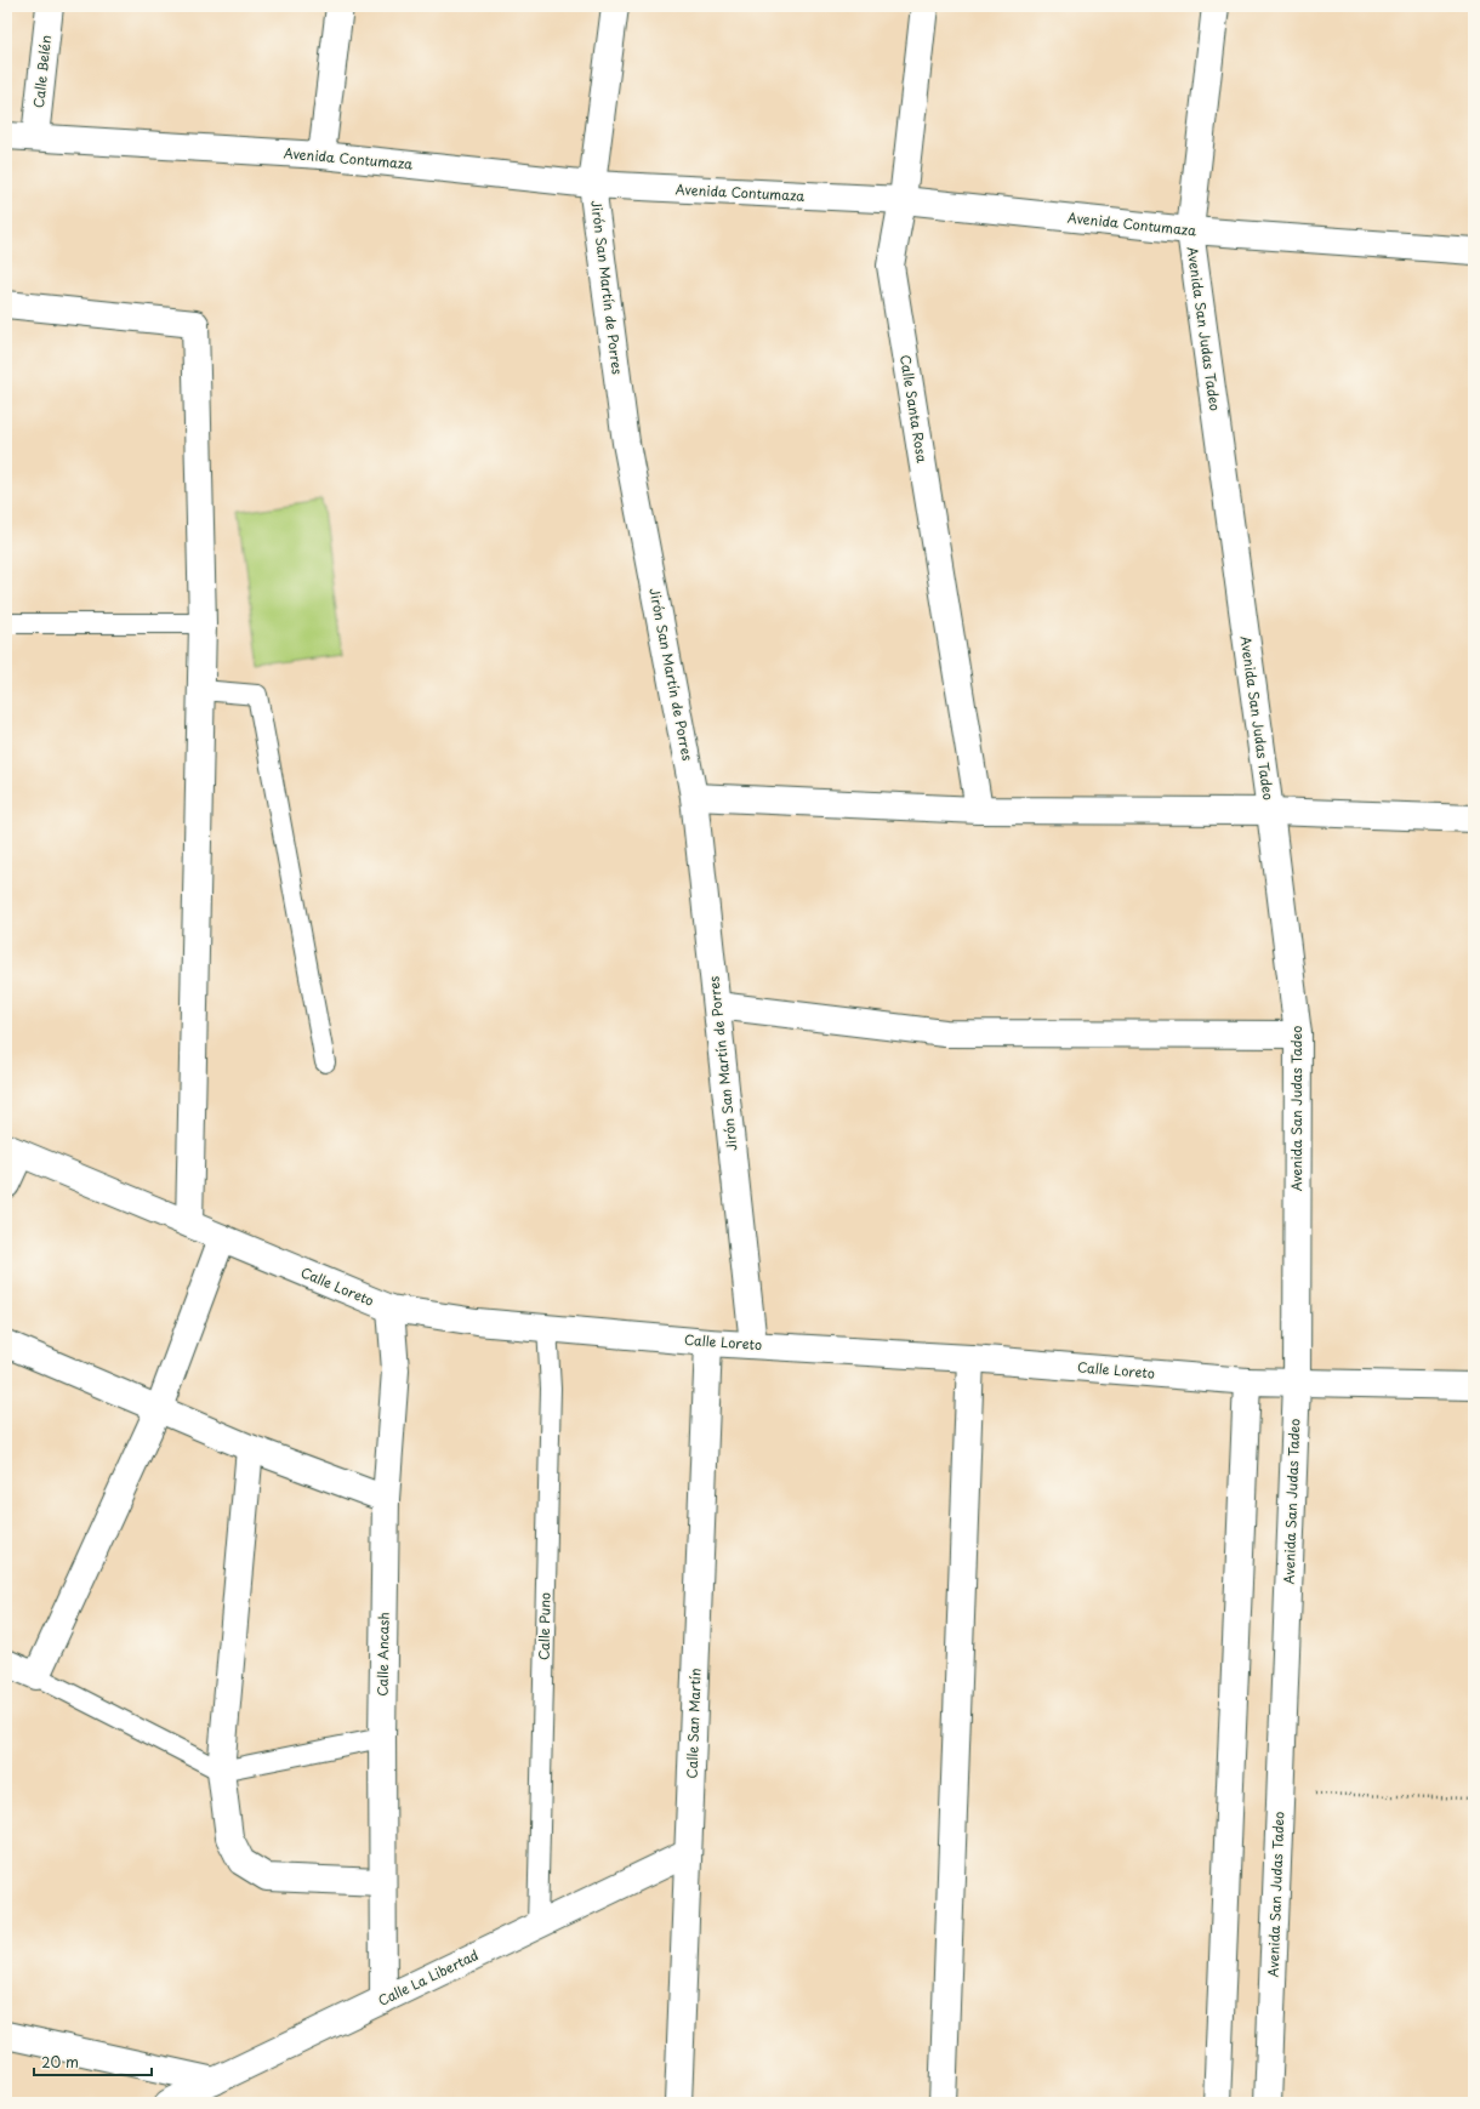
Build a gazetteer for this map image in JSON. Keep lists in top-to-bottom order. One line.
{"streets":{"street":["Calle Belén","Avenida Contumaza","Jirón San Martín de Porres","Avenida San Judas Tadeo","Calle Santa Rosa","Calle Loreto","Calle Ancash","Calle San Martín","Calle La Libertad"],"lane":["Calle Puno"]},"crossings":[["Calle Belén","Avenida Contumaza"],["Avenida Contumaza","Jirón San Martín de Porres"],["Avenida Contumaza","Avenida San Judas Tadeo"],["Avenida Contumaza","Calle Santa Rosa"],["Jirón San Martín de Porres","Calle Loreto"],["Avenida San Judas Tadeo","Calle Loreto"],["Calle Loreto","Calle Puno"],["Calle Loreto","Calle Ancash"],["Calle Loreto","Calle San Martín"],["Calle Puno","Calle La Libertad"],["Calle Ancash","Calle La Libertad"],["Calle San Martín","Calle La Libertad"]],"scale_bar":"20 m"}
